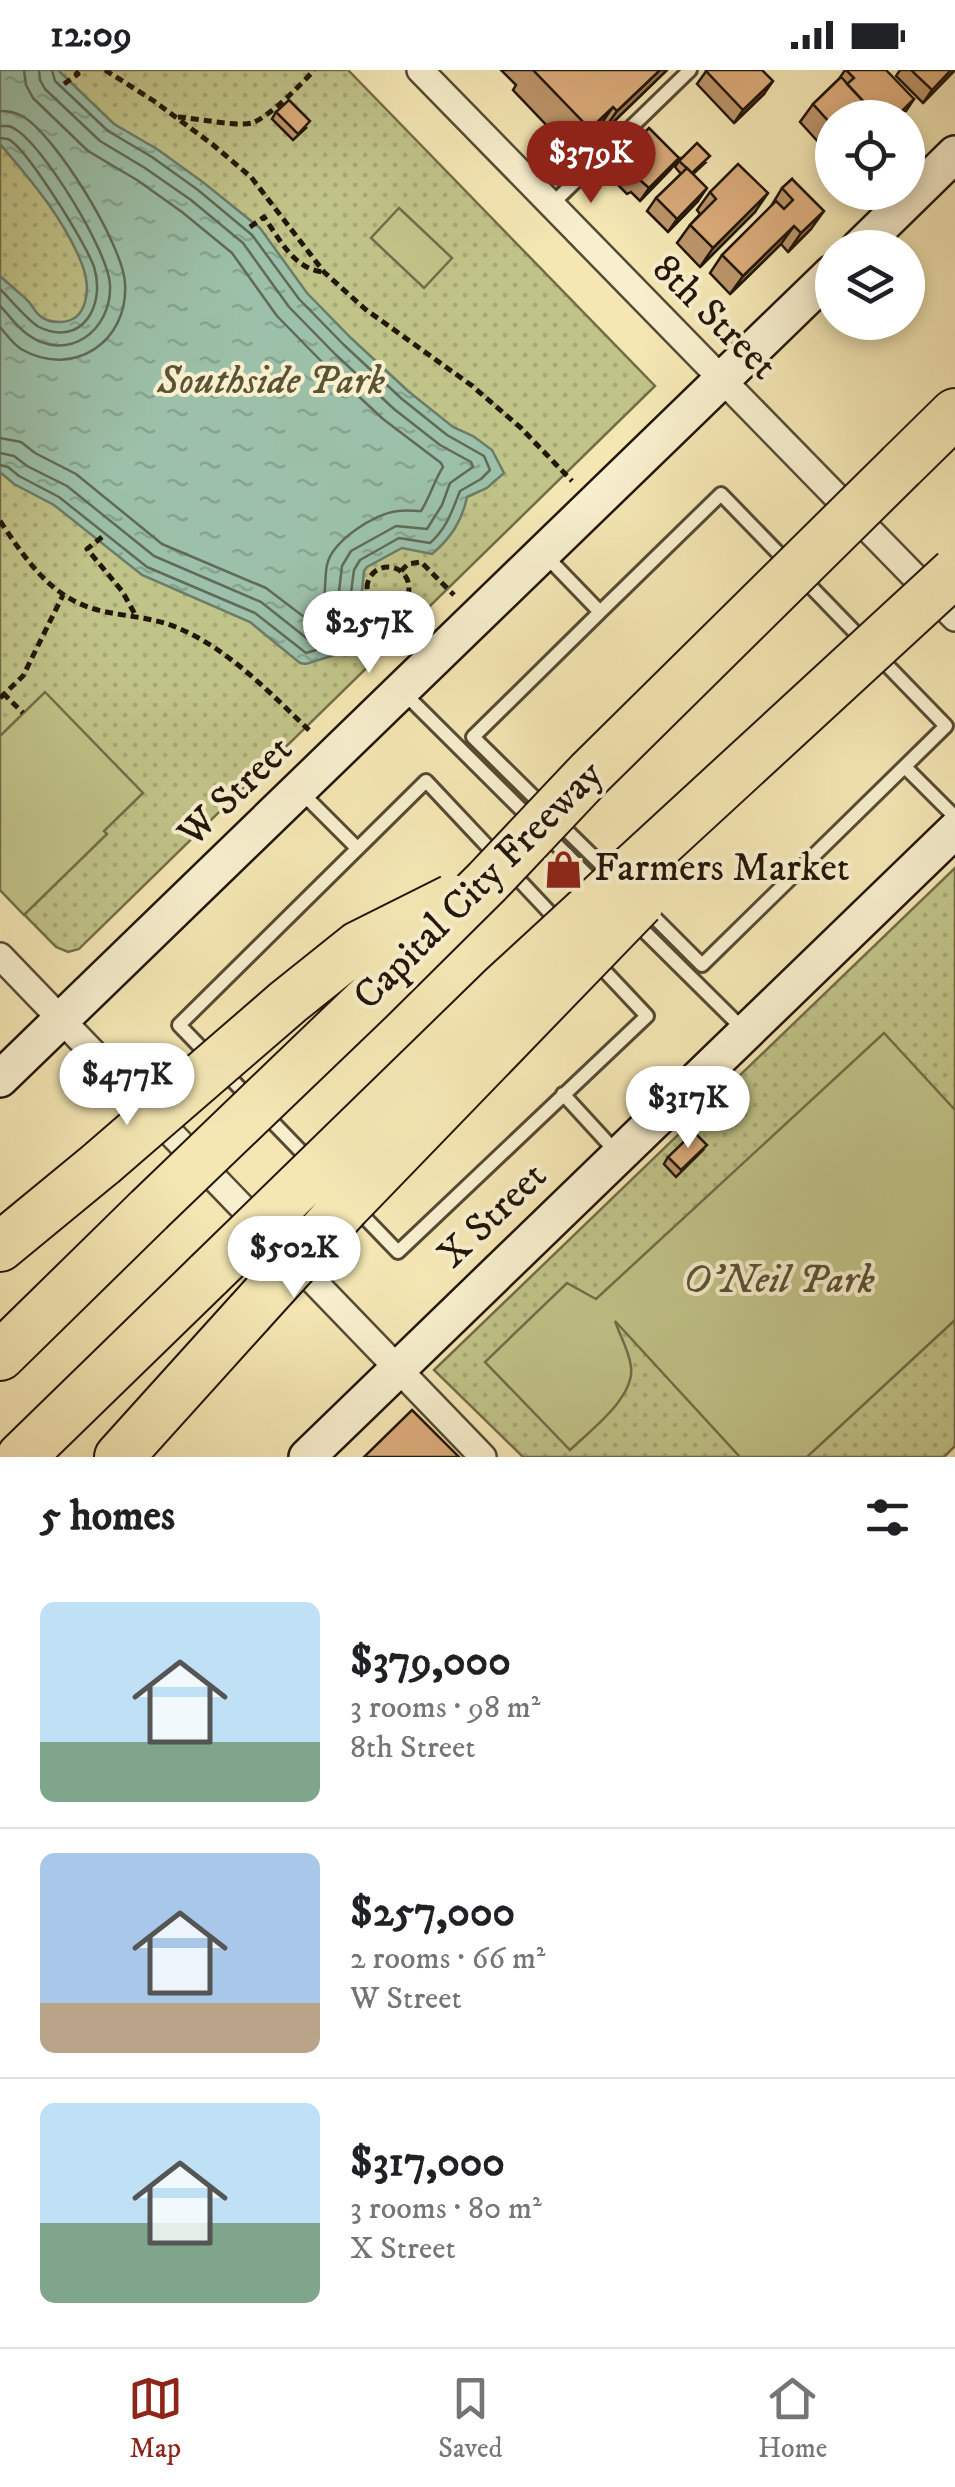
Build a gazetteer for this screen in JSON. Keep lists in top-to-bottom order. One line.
{"streets":{"highway":["Capital City Freeway"],"main road":["W Street","X Street"],"street":["8th Street"]},"crossings":[["8th Street","W Street"]],"parks":["Southside Park","O'Neil Park"],"places":{"shop":["Farmers Market"]},"page":{"status":"12:09","price":["$379K","$257K","$477K","$317K","$502K"],"heading":"5 homes","list":[{"name":"$379,000","note":"3 rooms · 98 m² · 8th Street"},{"name":"$257,000","note":"2 rooms · 66 m² · W Street"},{"name":"$317,000","note":"3 rooms · 80 m² · X Street"}],"tabs":["Map","Saved","Home"]}}
